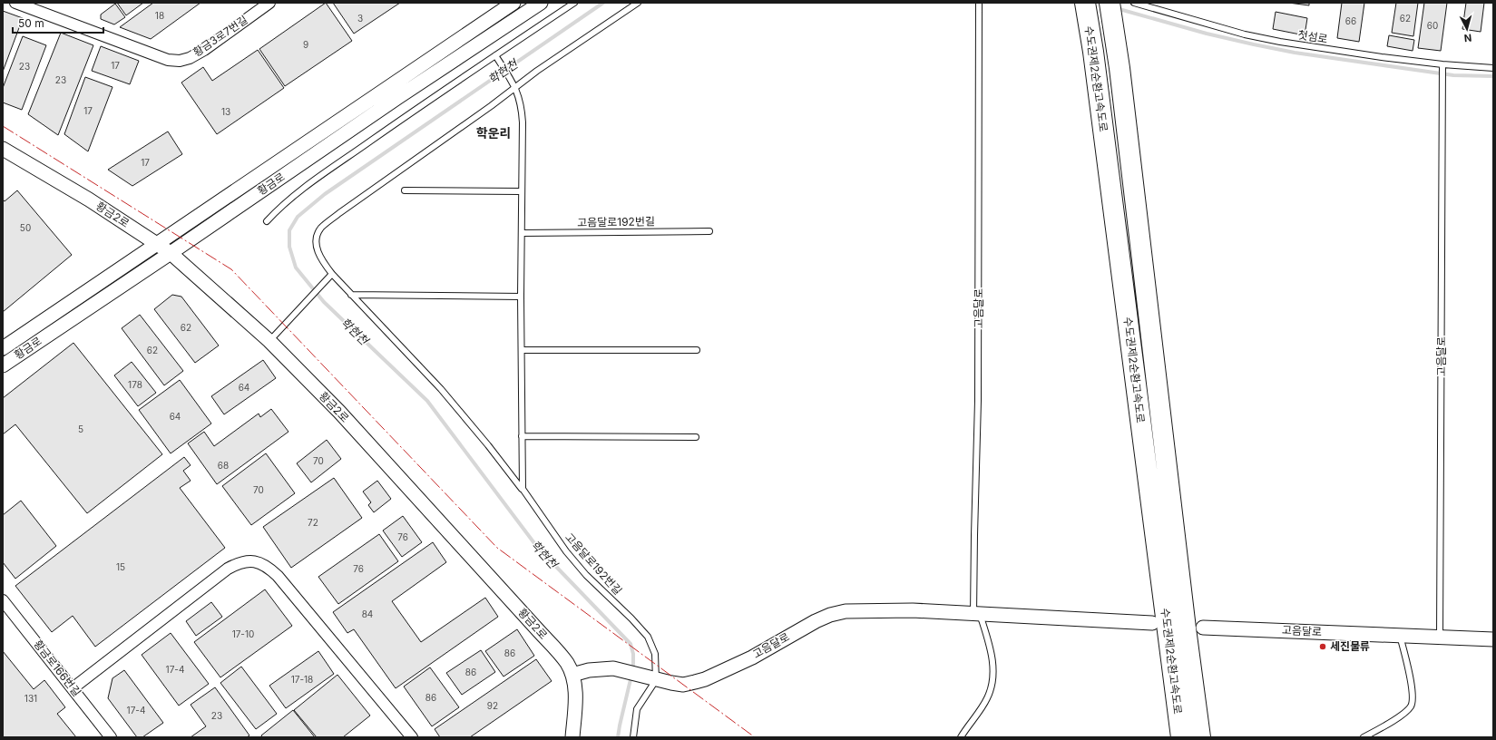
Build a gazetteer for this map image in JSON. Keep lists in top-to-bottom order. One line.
{"streets":{"highway":["수도권제2순환고속도로"],"street":["황금3로7번길","황금로","황금2로","고음달로","황금로166번길"],"lane":["첫섬로","고음달로192번길"]},"crossings":[["첫섬로","고음달로"],["황금로","황금2로"],["황금2로","고음달로"],["고음달로192번길","고음달로"]],"districts":["학운리"],"water":["학현천"],"places":["세진물류"],"house_numbers":["18","3","62","66","60","9","17","23","23","17","13","17","50","62","62","178","64","64","5","70","68","70","72","76","15","76","84","17-10","86","17-4","86","17-18","86","131","92","17-4","23"],"scale_bar":"50 m","north":"bottom"}
